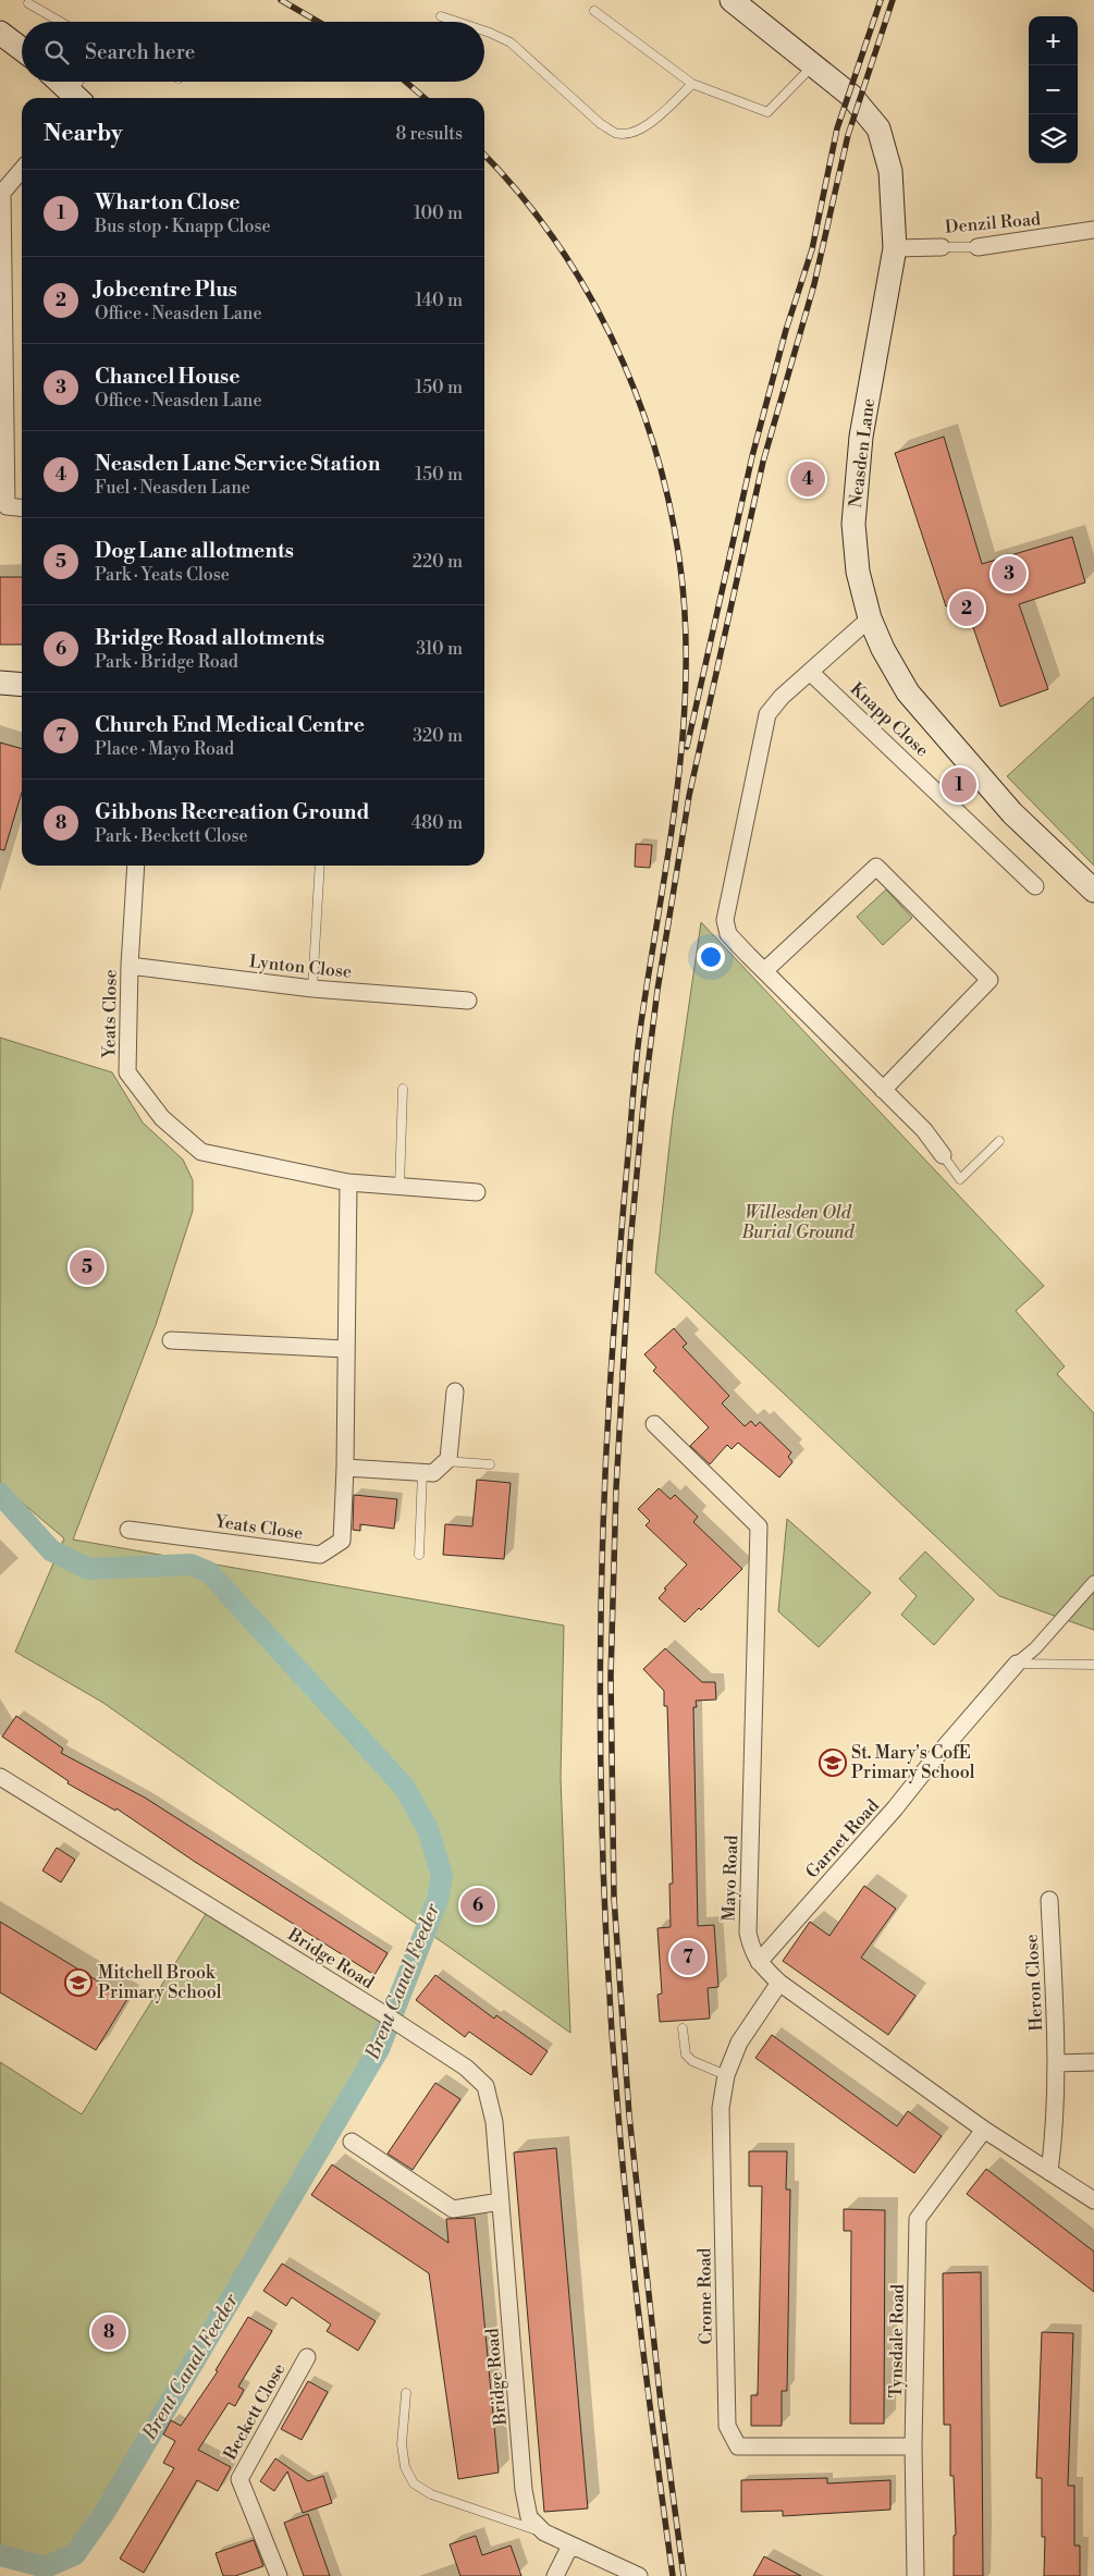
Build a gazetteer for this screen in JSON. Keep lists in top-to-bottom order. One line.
{"streets":{"main road":["Neasden Lane"],"street":["Denzil Road","Knapp Close","Lynton Close","Yeats Close","Garnet Road","Mayo Road","Bridge Road","Heron Close","Crome Road","Tynsdale Road","Beckett Close"]},"crossings":[["Denzil Road","Neasden Lane"],["Lynton Close","Yeats Close"],["Garnet Road","Mayo Road"],["Mayo Road","Heron Close"],["Mayo Road","Crome Road"],["Mayo Road","Tynsdale Road"],["Crome Road","Tynsdale Road"]],"water":["Brent Canal Feeder"],"parks":["Willesden Old Burial Ground"],"places":{"school or university":["St. Mary's CofE Primary School","Mitchell Brook Primary School"]},"page":{"map_buttons":["+","−"],"search":"Search here","heading":["Nearby","8 results"],"list":[{"mark":"1","name":"Wharton Close","note":"Bus stop · Knapp Close","value":"100 m"},{"mark":"2","name":"Jobcentre Plus","note":"Office · Neasden Lane","value":"140 m"},{"mark":"3","name":"Chancel House","note":"Office · Neasden Lane","value":"150 m"},{"mark":"4","name":"Neasden Lane Service Station","note":"Fuel · Neasden Lane","value":"150 m"},{"mark":"5","name":"Dog Lane allotments","note":"Park · Yeats Close","value":"220 m"},{"mark":"6","name":"Bridge Road allotments","note":"Park · Bridge Road","value":"310 m"},{"mark":"7","name":"Church End Medical Centre","note":"Place · Mayo Road","value":"320 m"},{"mark":"8","name":"Gibbons Recreation Ground","note":"Park · Beckett Close","value":"480 m"}],"pins":["4","3","2","1","5","6","7","8"]}}
